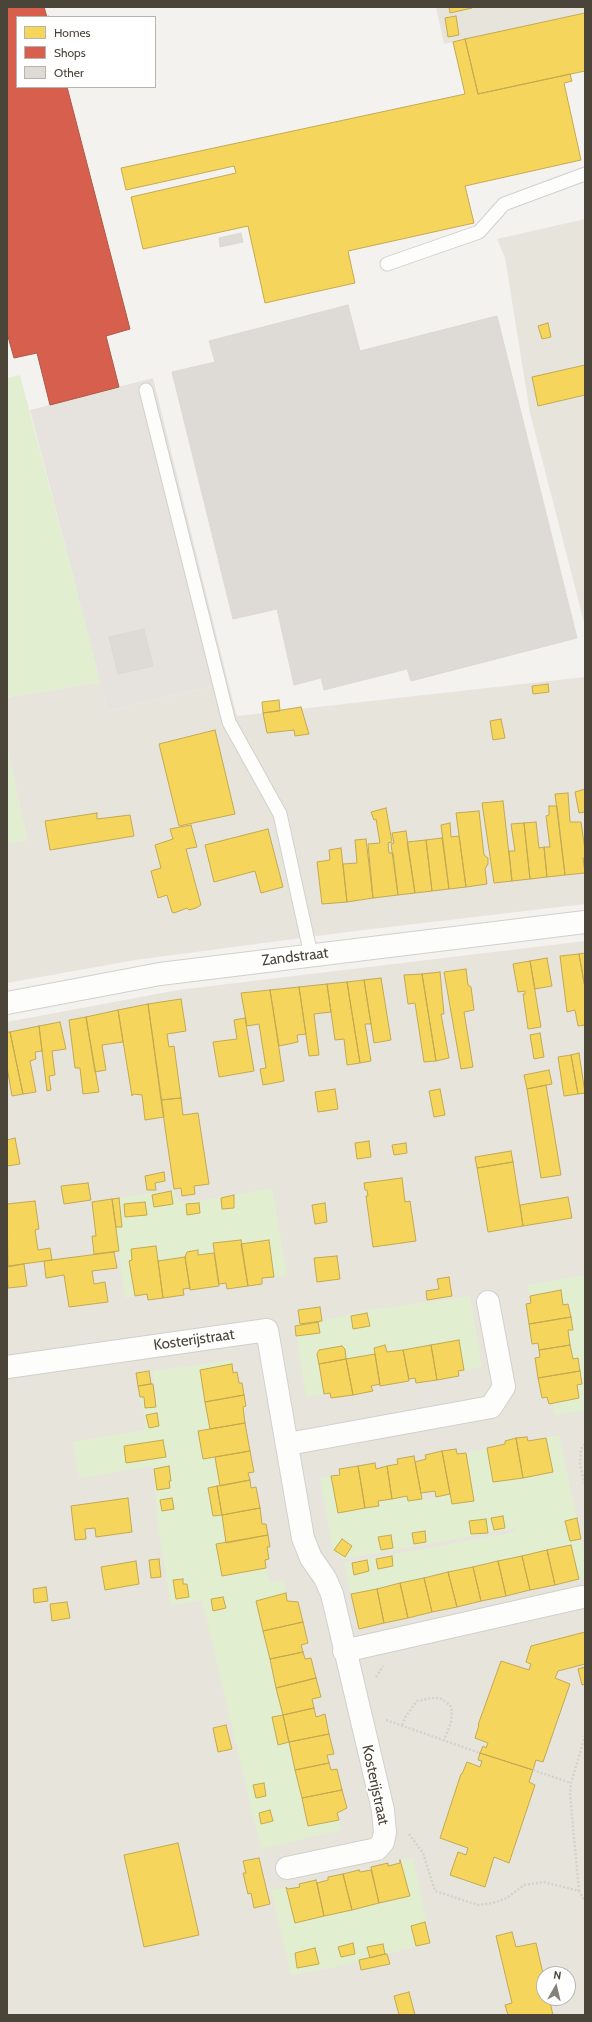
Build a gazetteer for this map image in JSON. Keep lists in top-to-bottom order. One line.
{"streets":{"street":["Zandstraat","Kosterijstraat"]},"legend":["Homes","Shops","Other"],"north":"top"}
